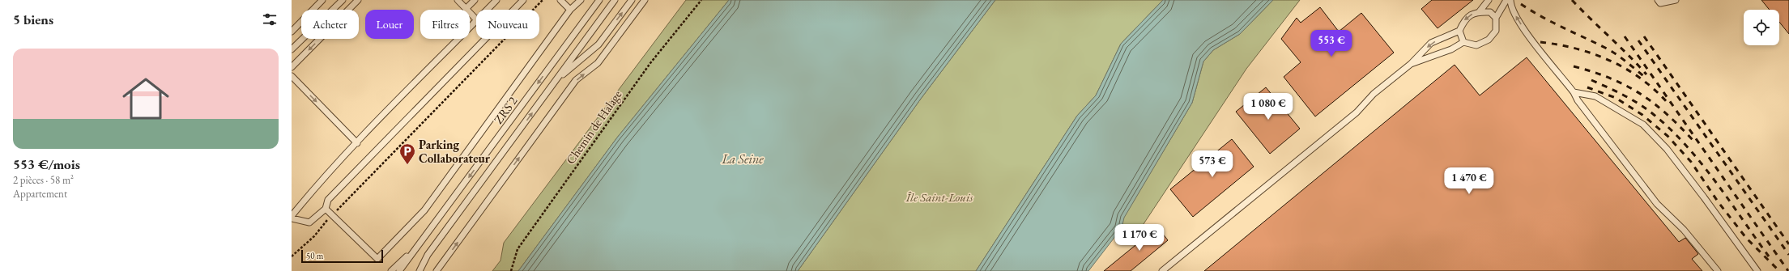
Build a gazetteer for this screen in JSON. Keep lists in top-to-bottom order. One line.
{"streets":{"lane":["ZRS 2"],"path":["Chemin de Halage"]},"water":["La Seine"],"parks":["Île Saint-Louis"],"places":{"parking":["Parking Collaborateur"]},"scale_bar":"50 m","page":{"heading":"5 biens","chip":["Acheter","Louer","Filtres","Nouveau"],"price":["553 €","1 080 €","573 €","1 470 €","1 170 €"],"list":[{"name":"553 €/mois","note":"2 pièces · 58 m² · Appartement"}],"scale":"50 m"}}
